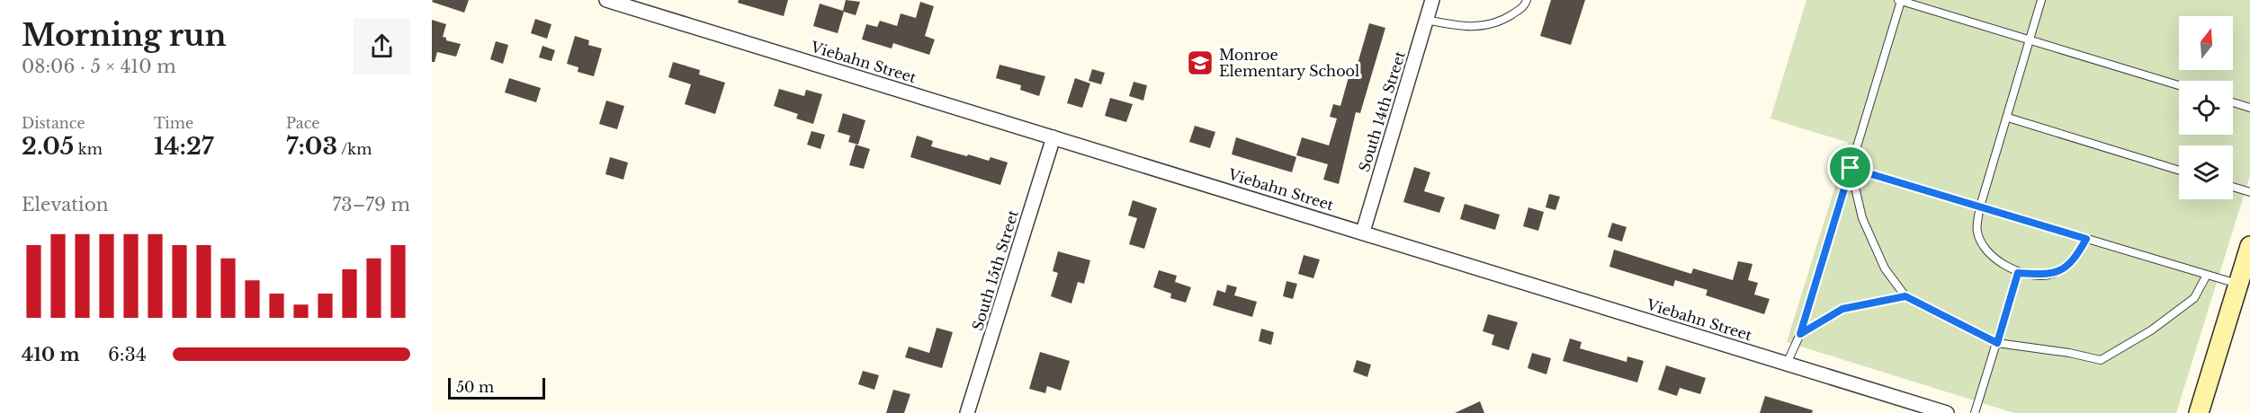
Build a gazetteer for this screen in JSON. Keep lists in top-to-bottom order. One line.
{"streets":{"street":["Viebahn Street","South 14th Street","South 15th Street"]},"crossings":[["Viebahn Street","South 14th Street"],["Viebahn Street","South 15th Street"]],"places":{"school or university":["Monroe Elementary School"]},"scale_bar":"50 m","north":"top","page":{"heading":["Morning run","08:06 · 5 × 410 m"],"stats":[["Distance","2.05 km"],["Time","14:27"],["Pace","7:03 /km"]],"chart":["Elevation","73–79 m"],"list":[{"name":"410 m","note":"6:34"}],"scale":"50 m"}}
